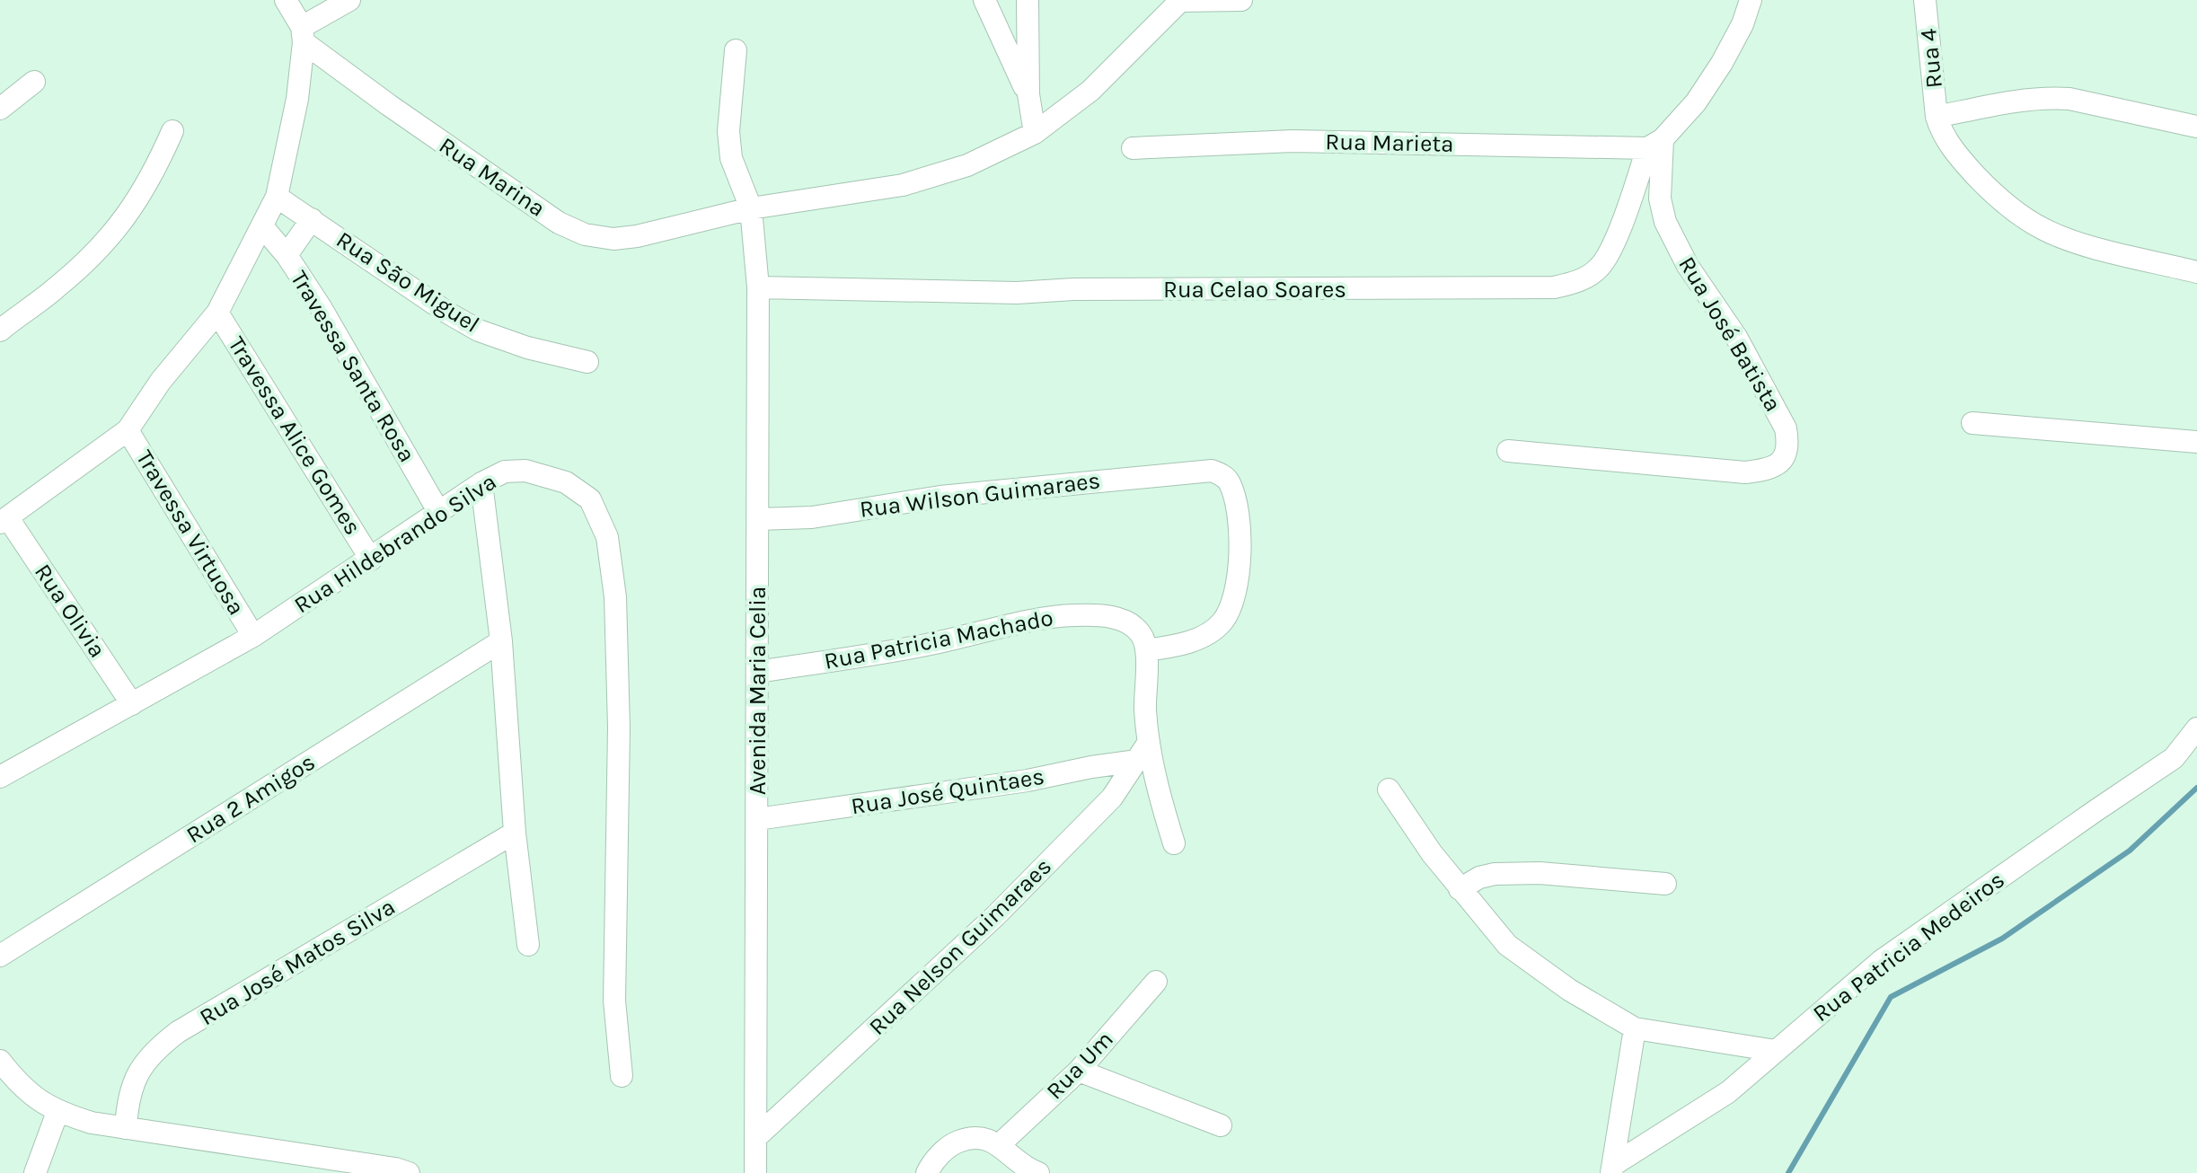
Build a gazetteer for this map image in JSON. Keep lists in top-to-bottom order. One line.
{"streets":{"street":["Rua 4","Rua Marieta","Rua Marina","Rua São Miguel","Rua Celao Soares","Rua José Batista","Travessa Santa Rosa","Travessa Alice Gomes","Rua Wilson Guimaraes","Travessa Virtuosa","Rua Hildebrando Silva","Rua Olivia","Rua Patricia Machado","Avenida Maria Celia","Rua José Quintaes","Rua 2 Amigos","Rua Nelson Guimaraes","Rua Patricia Medeiros","Rua José Matos Silva","Rua Um"]},"crossings":[["Rua Marieta","Rua Celao Soares"],["Rua Marieta","Rua José Batista"],["Rua Marina","Avenida Maria Celia"],["Rua Celao Soares","Rua José Batista"],["Rua Celao Soares","Avenida Maria Celia"],["Travessa Santa Rosa","Rua Hildebrando Silva"],["Travessa Alice Gomes","Rua Hildebrando Silva"],["Rua Wilson Guimaraes","Rua Patricia Machado"],["Rua Wilson Guimaraes","Avenida Maria Celia"],["Travessa Virtuosa","Rua Hildebrando Silva"],["Rua Hildebrando Silva","Rua Olivia"],["Rua Patricia Machado","Avenida Maria Celia"],["Avenida Maria Celia","Rua José Quintaes"],["Avenida Maria Celia","Rua Nelson Guimaraes"],["Rua José Quintaes","Rua Nelson Guimaraes"]]}
